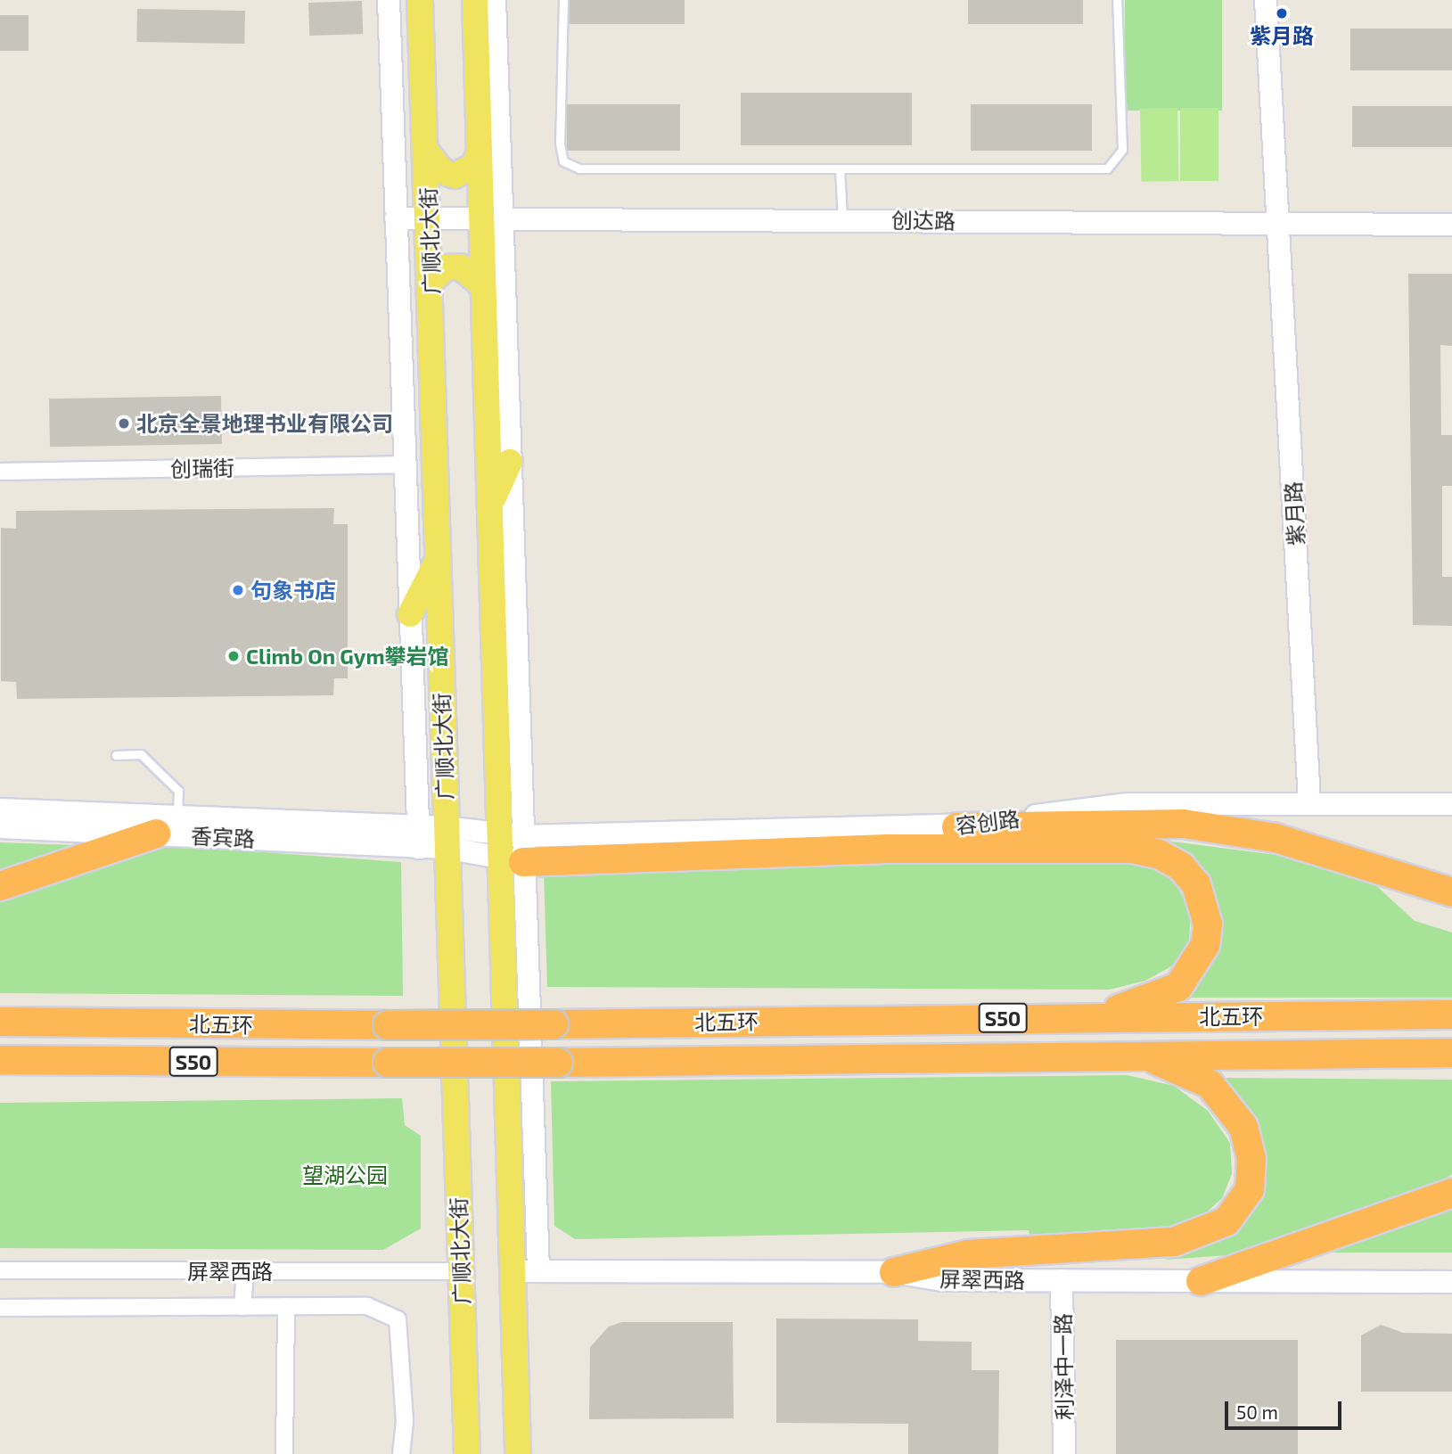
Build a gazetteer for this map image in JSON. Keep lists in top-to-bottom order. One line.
{"streets":{"highway":["北五环","S50"],"main road":["广顺北大街"],"street":["创达路","创瑞街","紫月路","容创路","香宾路","屏翠西路","利泽中一路"]},"crossings":[["创达路","广顺北大街"],["创达路","紫月路"],["广顺北大街","容创路"],["广顺北大街","香宾路"],["广顺北大街","屏翠西路"],["紫月路","容创路"],["容创路","香宾路"],["屏翠西路","利泽中一路"]],"parks":["望湖公园"],"places":["紫月路","北京全景地理书业有限公司","句象书店","Climb On Gym攀岩馆"],"scale_bar":"50 m"}
